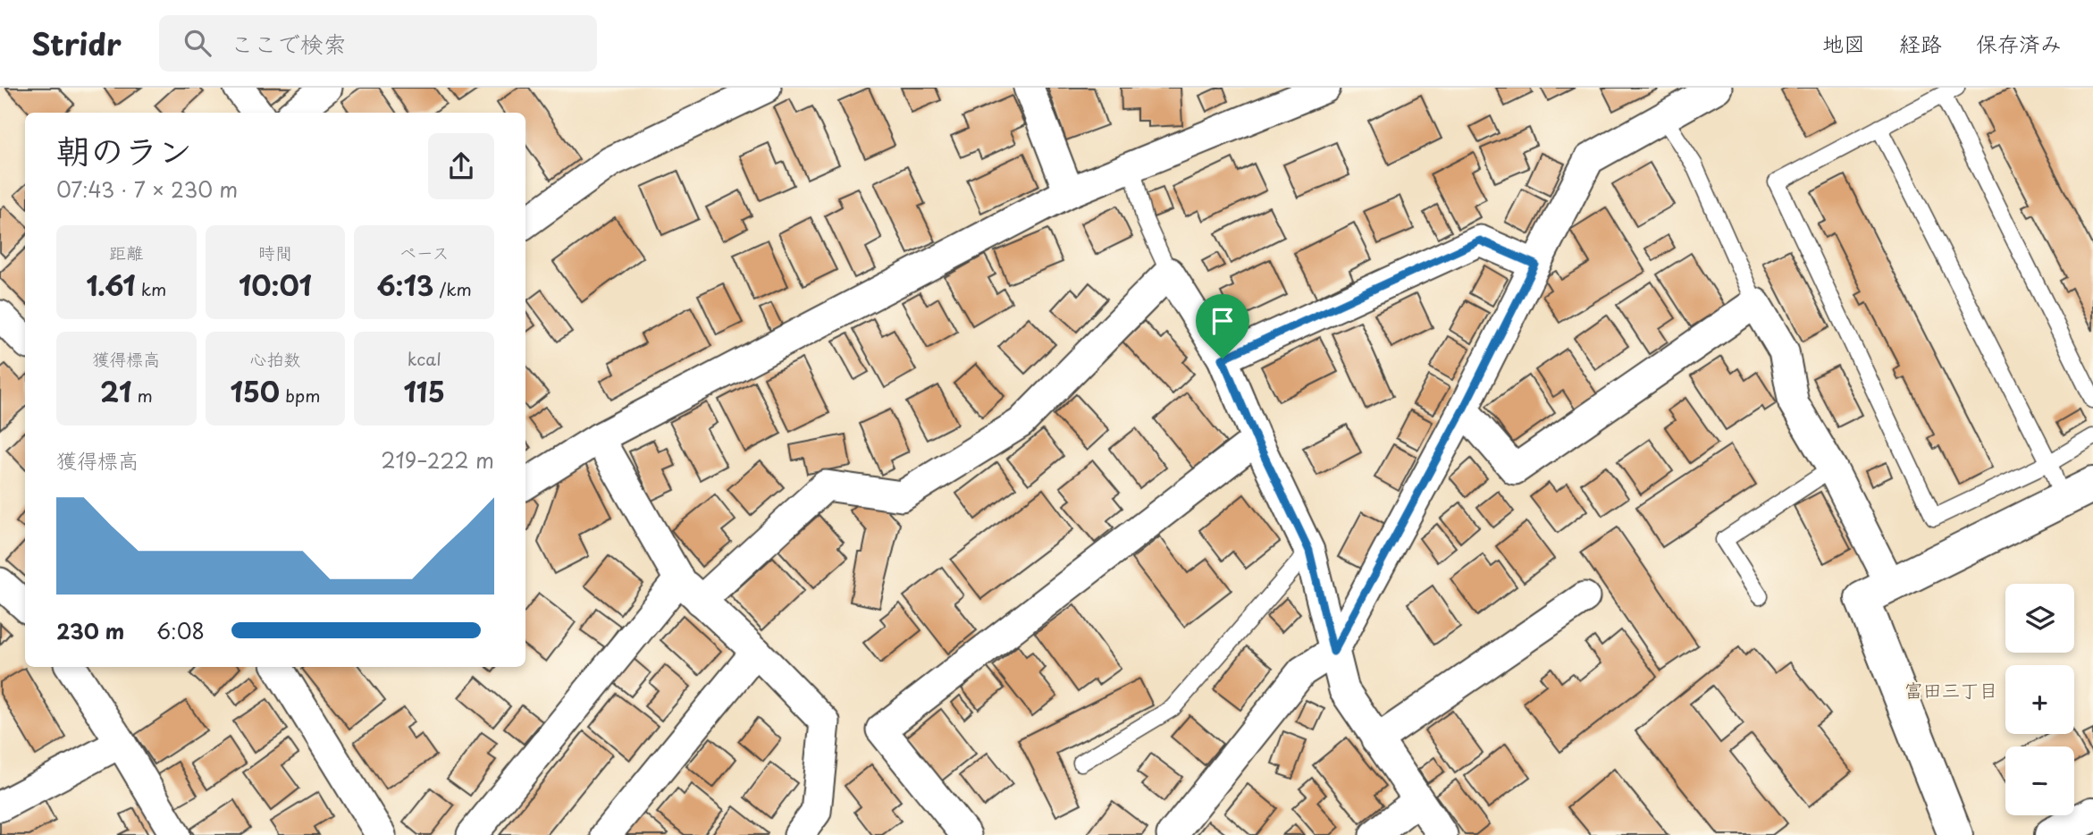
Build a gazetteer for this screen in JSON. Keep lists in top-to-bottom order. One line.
{"districts":["富田三丁目"],"page":{"header":"Stridr","search":"ここで検索","nav":["地図","経路","保存済み"],"heading":["朝のラン","07:43 · 7 × 230 m"],"stats":[["距離","1.61 km"],["時間","10:01"],["ペース","6:13 /km"],["獲得標高","21 m"],["心拍数","150 bpm"],["kcal","115"]],"chart":["獲得標高","219–222 m"],"map_buttons":["+","−"],"list":[{"name":"230 m","note":"6:08"}]}}
